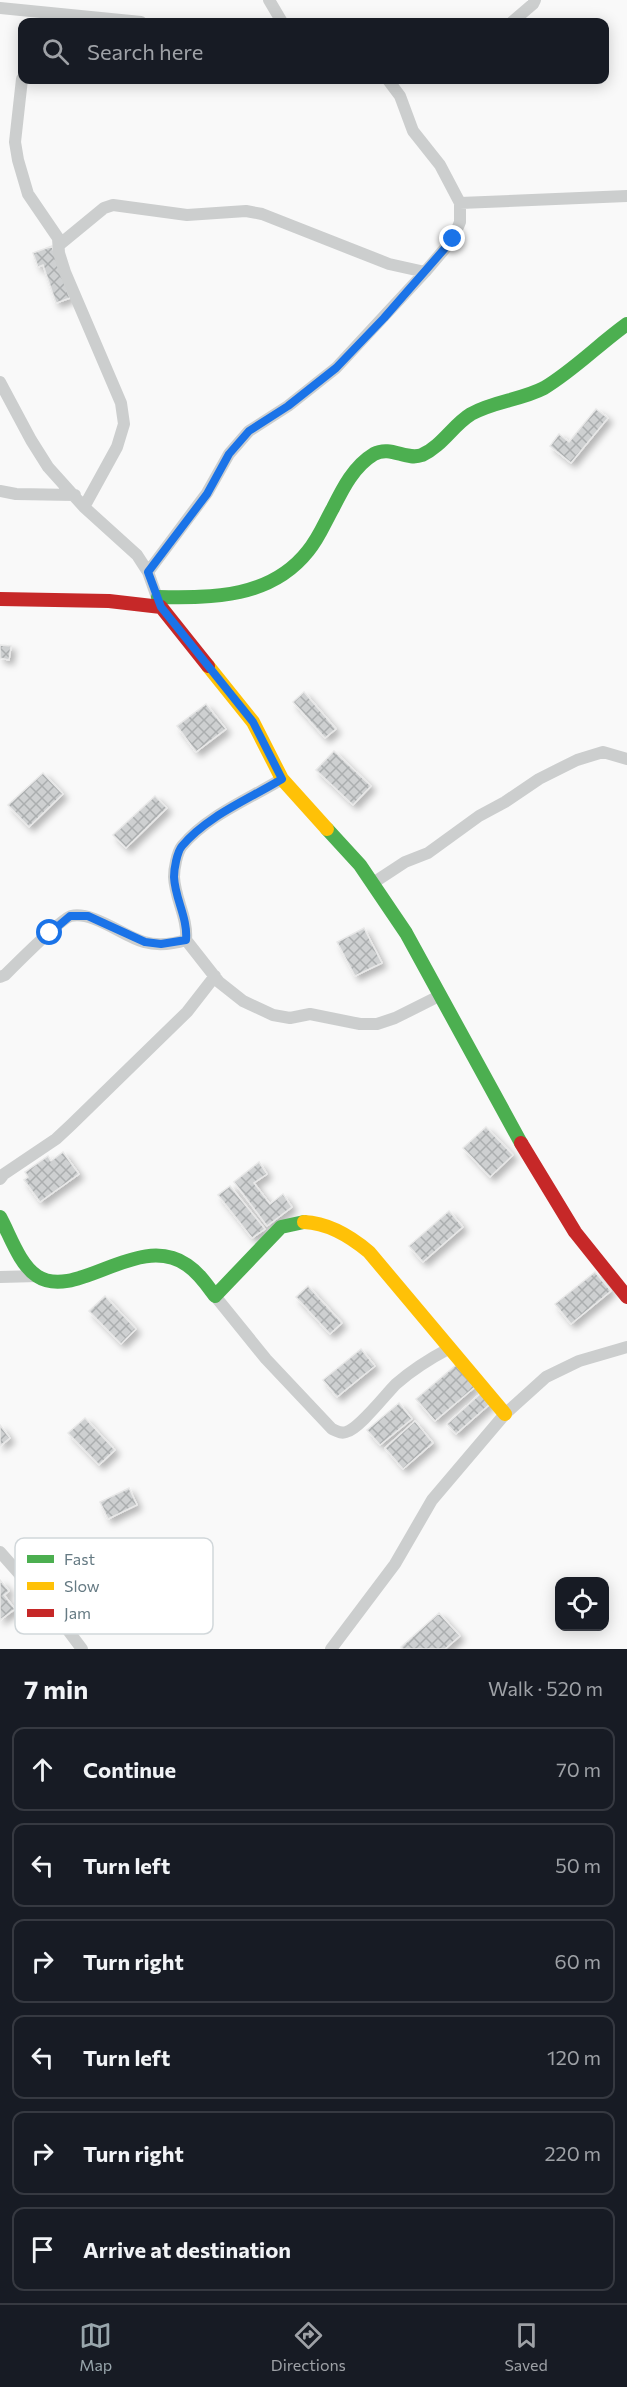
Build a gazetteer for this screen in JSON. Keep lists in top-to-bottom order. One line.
{"legend":["Fast","Slow","Jam"],"page":{"search":"Search here","heading":["7 min","Walk · 520 m"],"list":[["Continue","70 m"],["Turn left","50 m"],["Turn right","60 m"],["Turn left","120 m"],["Turn right","220 m"],"Arrive at destination"],"nav":["Map","Directions","Saved"]}}
